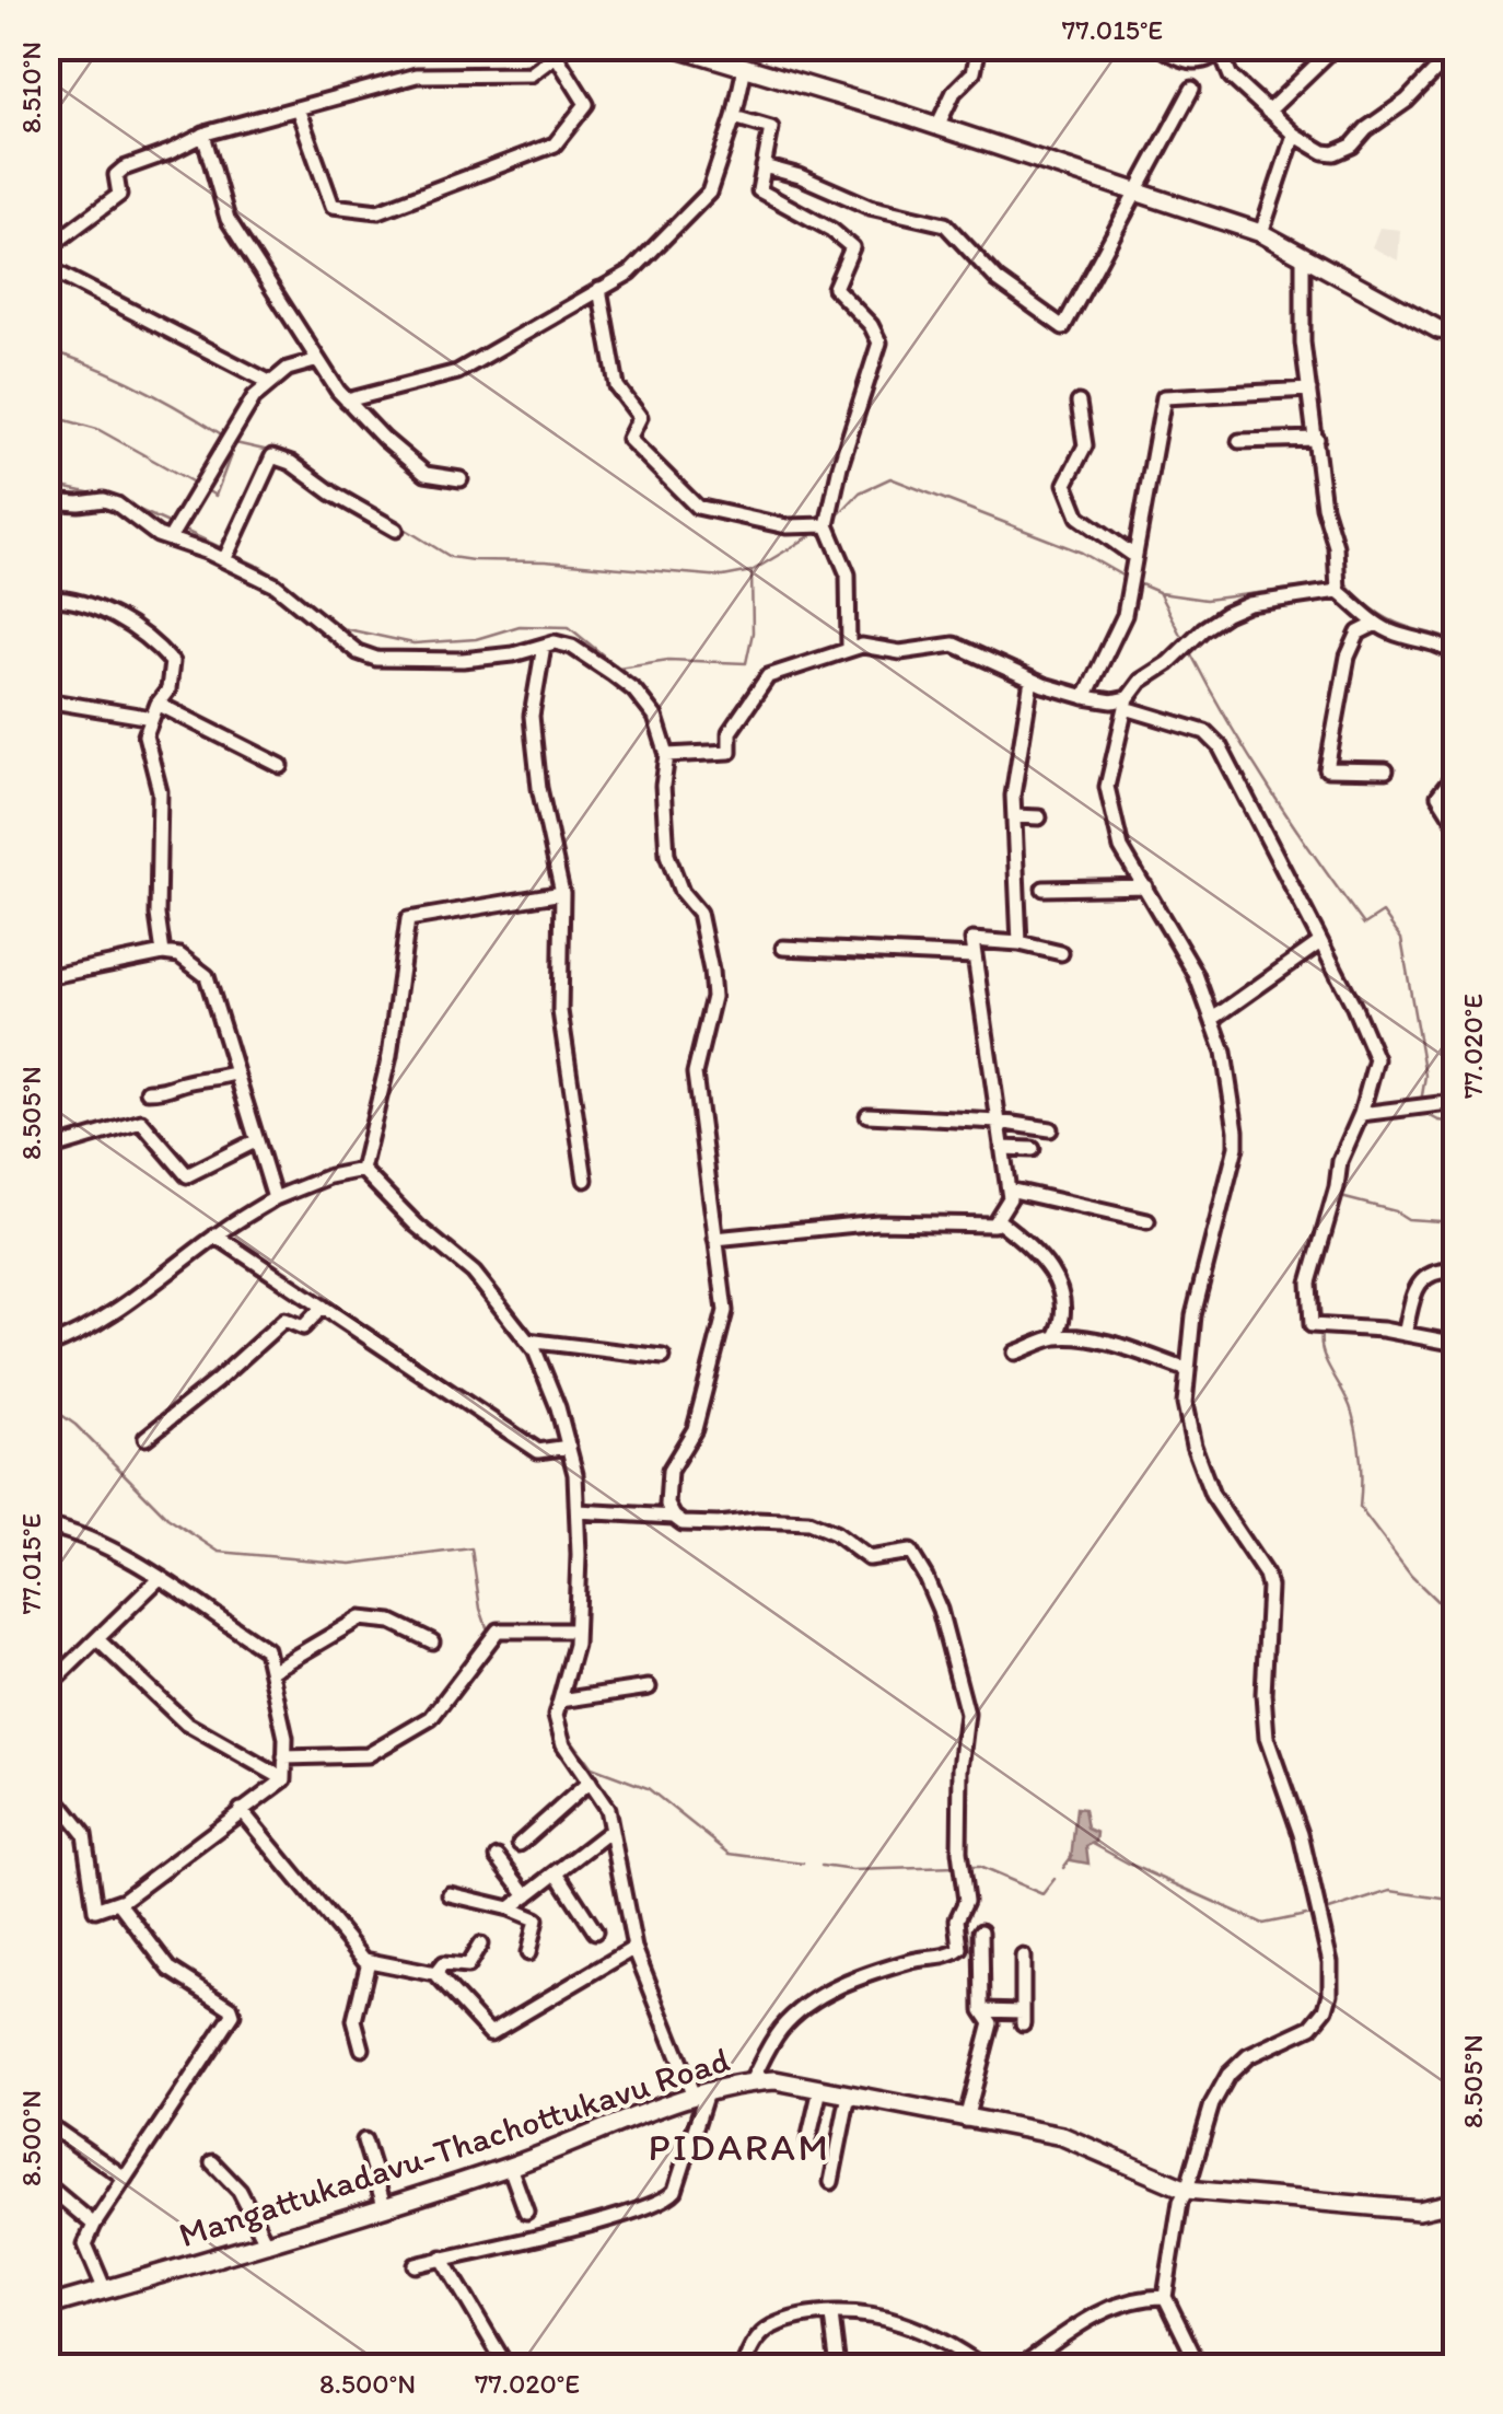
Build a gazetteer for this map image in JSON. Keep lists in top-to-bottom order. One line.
{"streets":{"main road":["Mangattukadavu-Thachottukavu Road"]},"districts":["PIDARAM"],"coordinates":["77.015°E","8.510°N","77.020°E","8.505°N","8.500°N"]}
